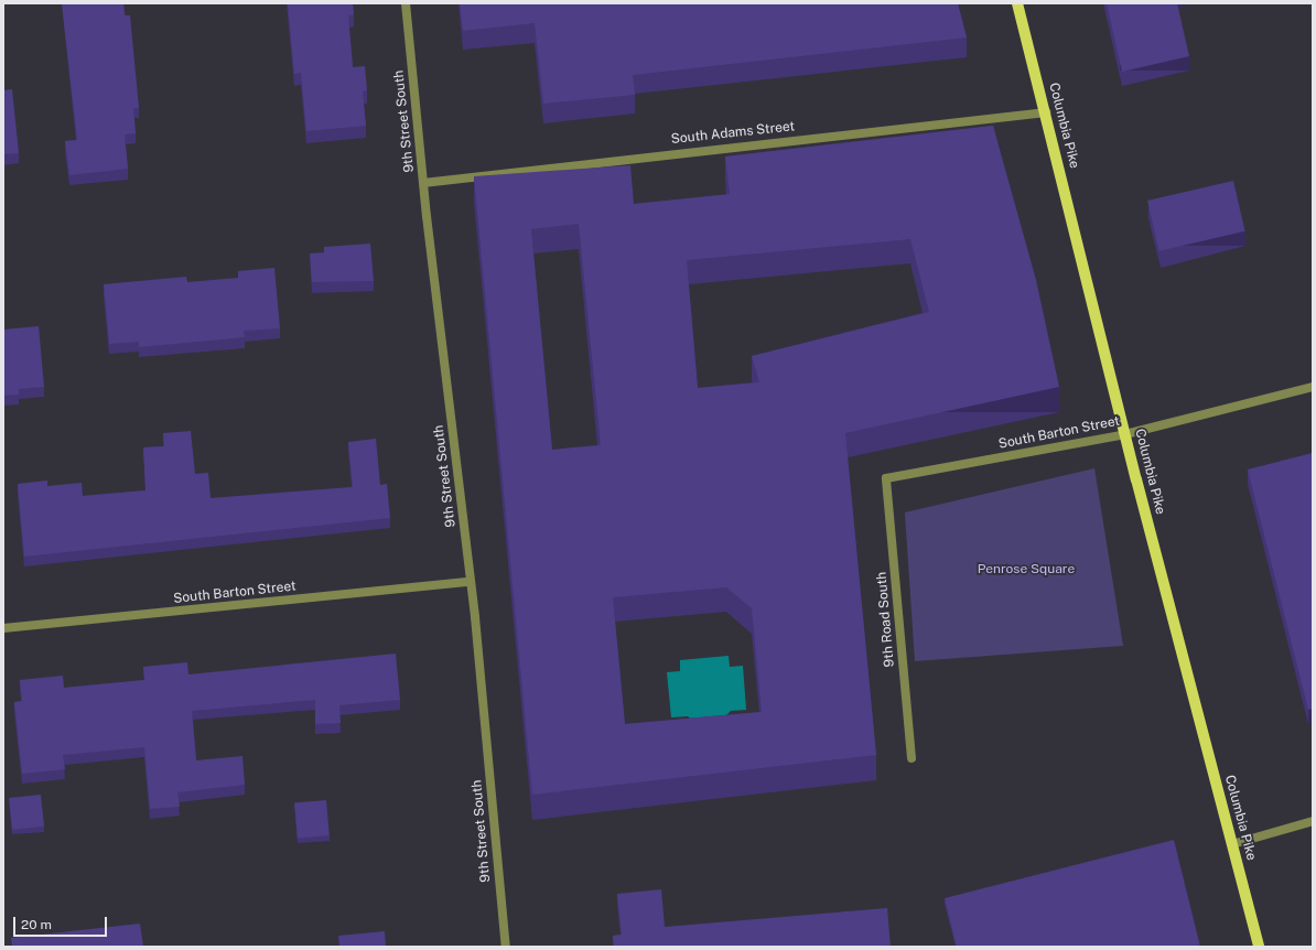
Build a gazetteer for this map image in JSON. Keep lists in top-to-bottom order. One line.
{"streets":{"main road":["Columbia Pike"],"street":["9th Street South","South Adams Street","South Barton Street","9th Road South"]},"crossings":[["9th Street South","South Adams Street"],["9th Street South","South Barton Street"],["Columbia Pike","South Adams Street"],["Columbia Pike","South Barton Street"],["South Barton Street","9th Road South"]],"parks":["Penrose Square"],"scale_bar":"20 m"}
